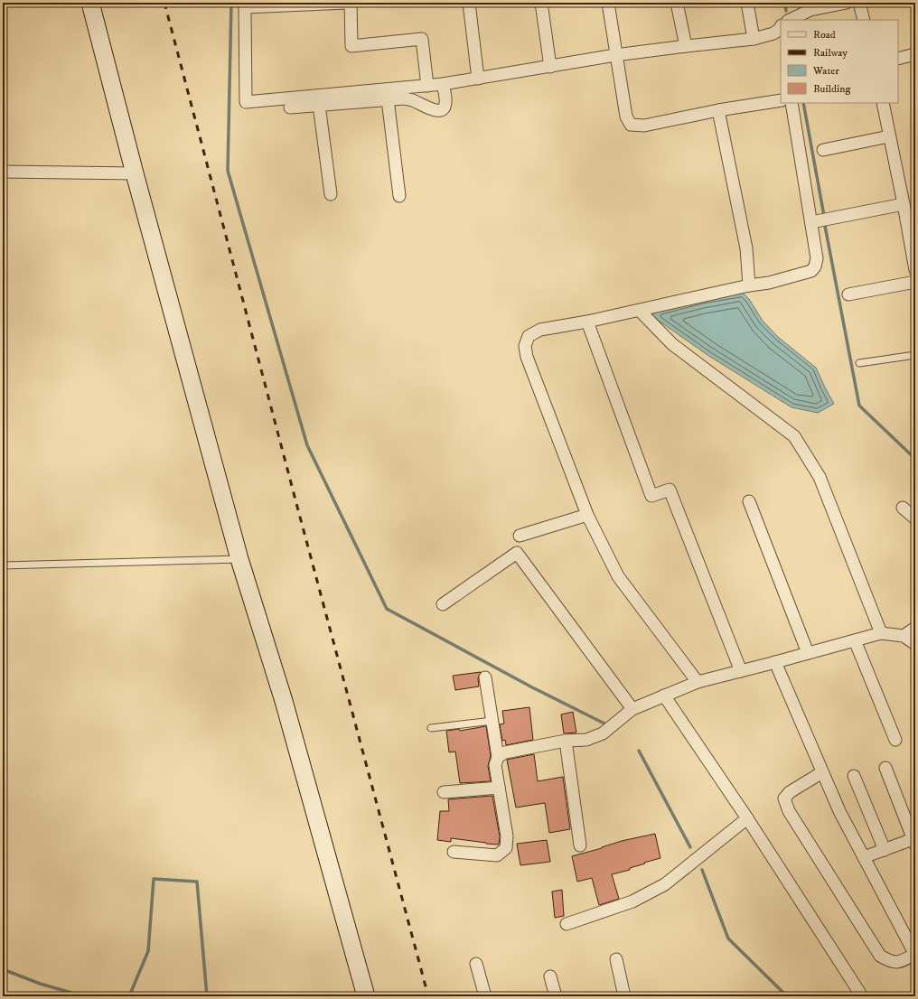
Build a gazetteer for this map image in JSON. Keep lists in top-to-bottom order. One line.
{"legend":["Road","Railway","Water","Building"]}
